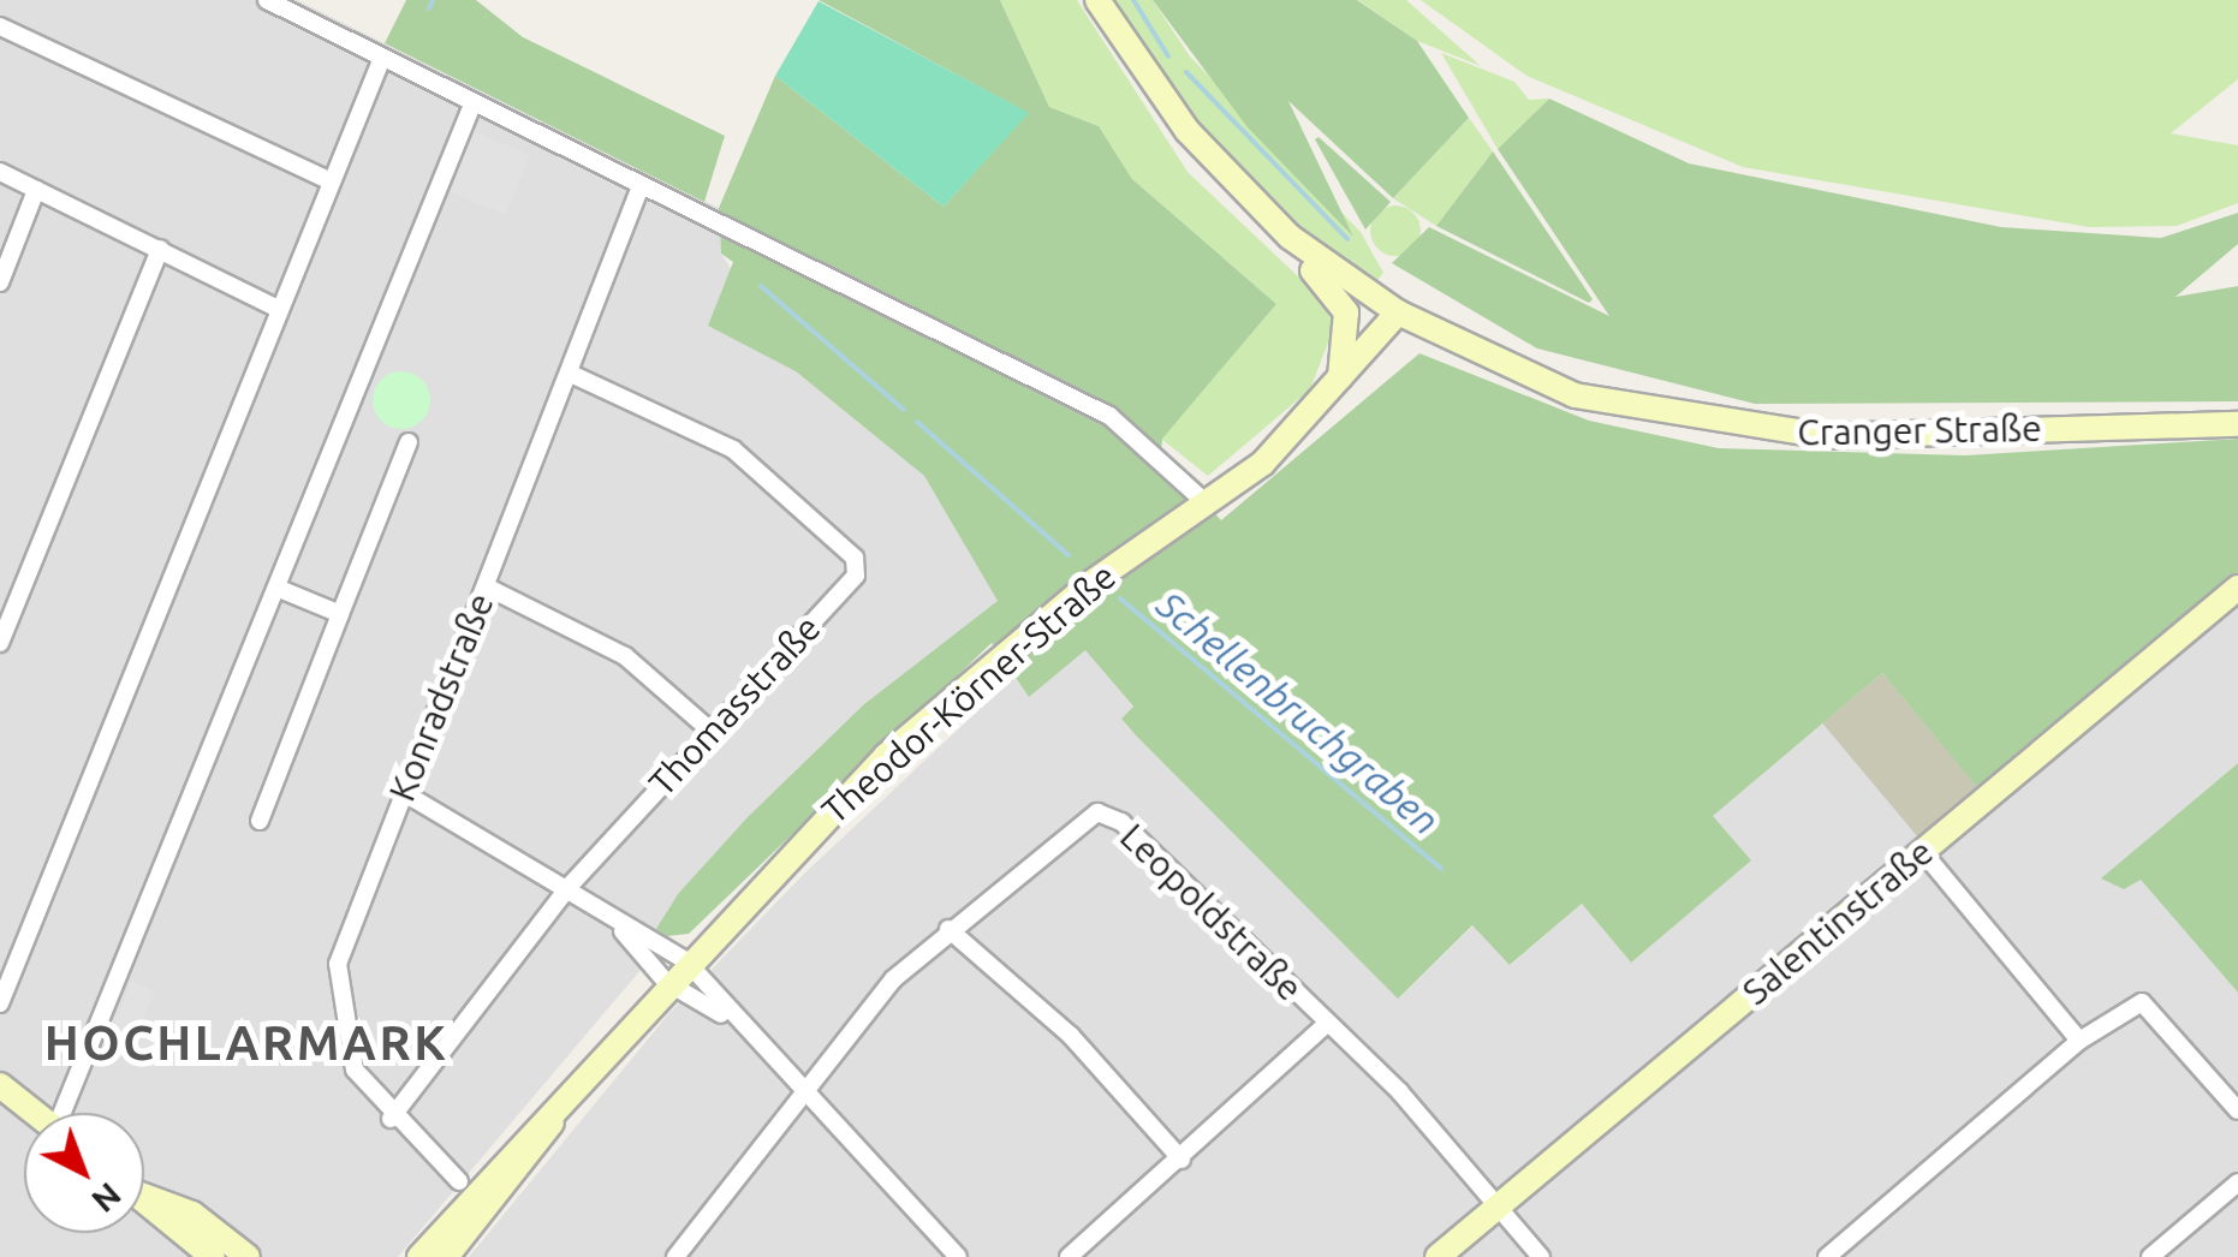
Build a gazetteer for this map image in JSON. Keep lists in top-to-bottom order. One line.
{"streets":{"main road":["Cranger Straße","Theodor-Körner-Straße","Salentinstraße"],"street":["Konradstraße","Thomasstraße","Leopoldstraße"]},"crossings":[["Cranger Straße","Theodor-Körner-Straße"],["Konradstraße","Thomasstraße"],["Leopoldstraße","Salentinstraße"]],"districts":["HOCHLARMARK"],"water":["Schellenbruchgraben"],"north":"bottom right"}
